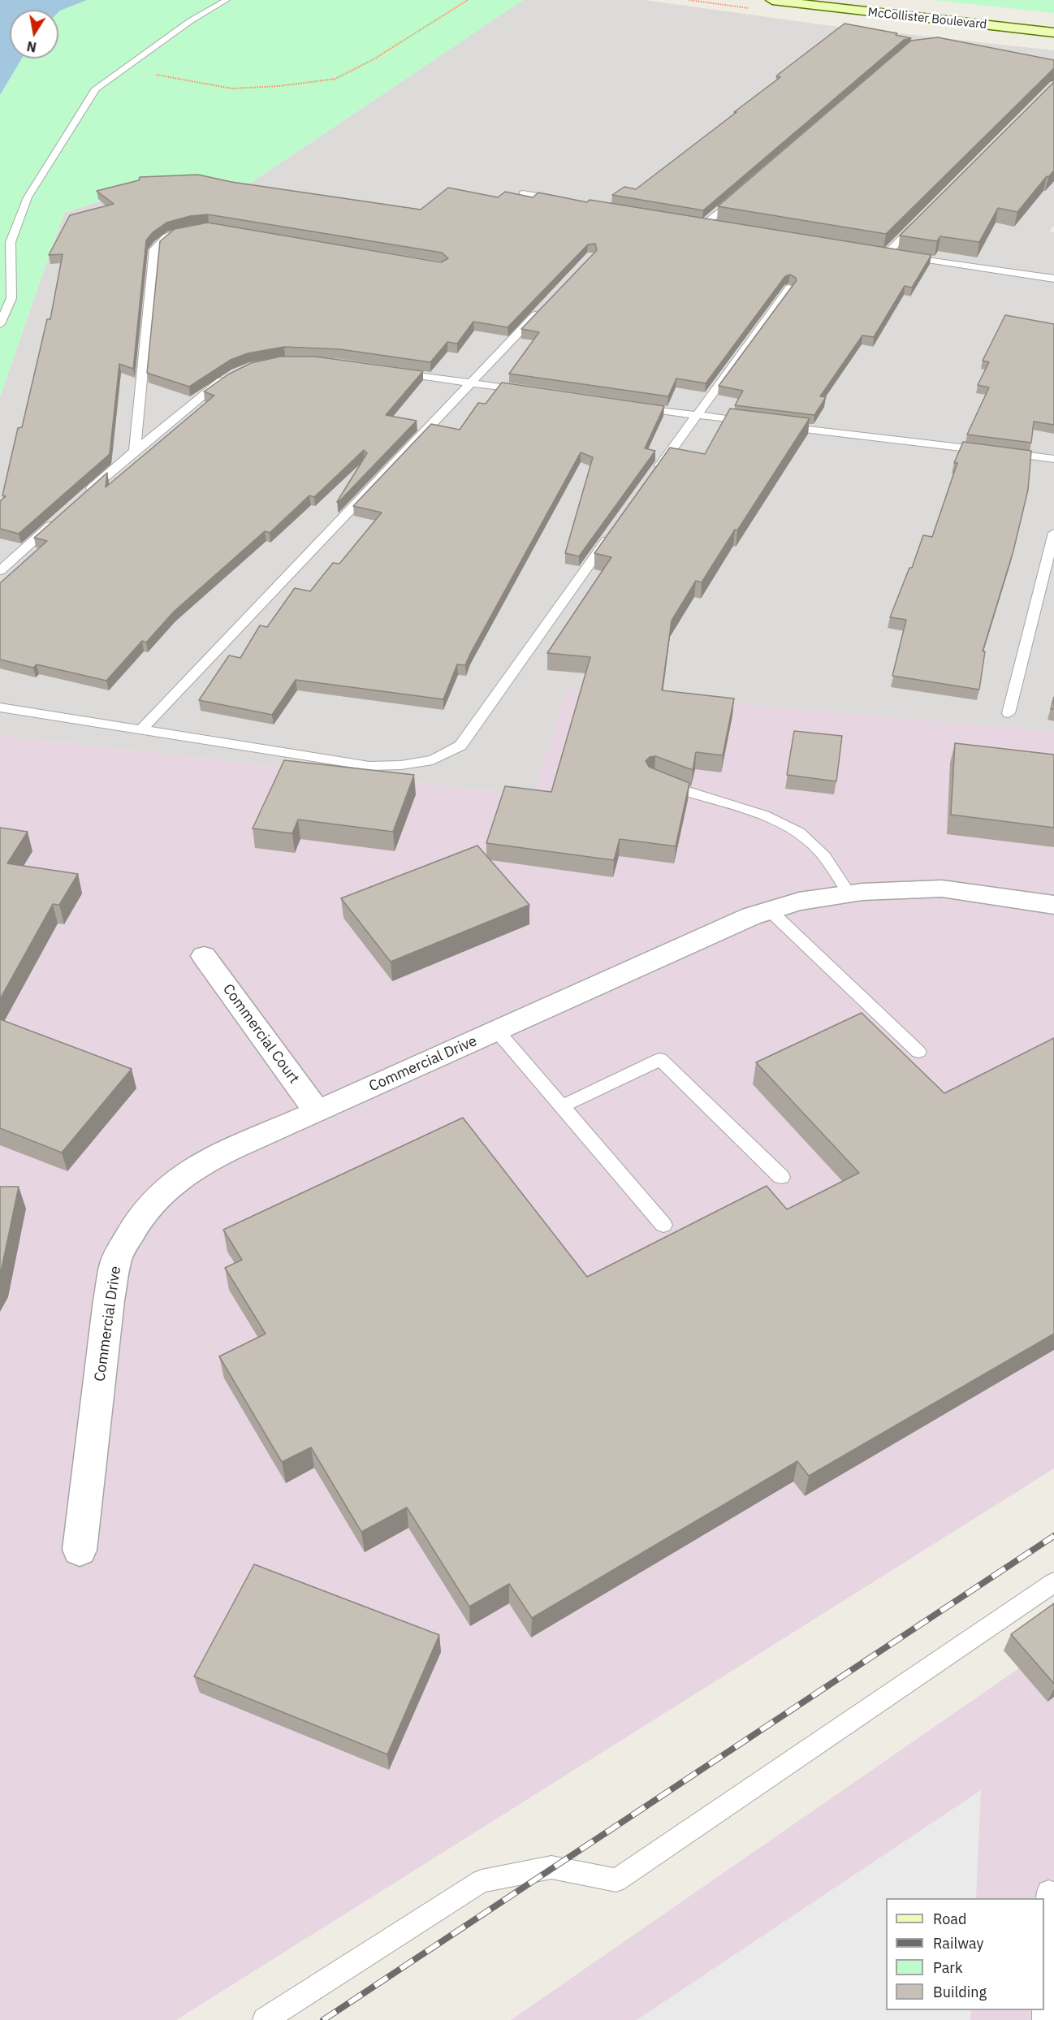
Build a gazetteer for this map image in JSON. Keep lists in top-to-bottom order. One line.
{"streets":{"main road":["McCollister Boulevard"],"street":["Commercial Court","Commercial Drive"]},"crossings":[["Commercial Court","Commercial Drive"]],"legend":["Road","Railway","Park","Building"],"north":"bottom"}
